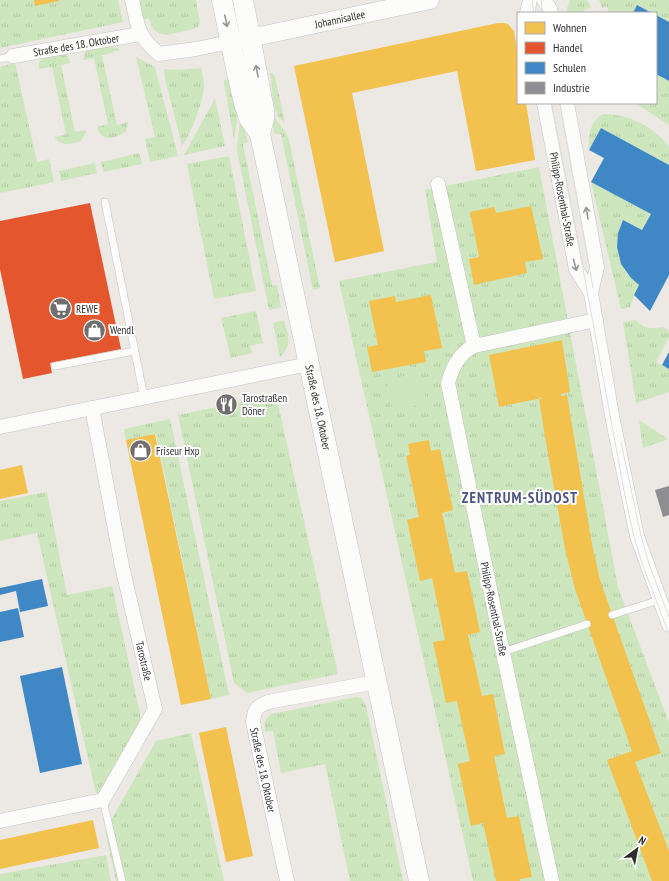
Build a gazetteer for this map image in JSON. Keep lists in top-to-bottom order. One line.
{"streets":{"main road":["Straße des 18. Oktober"],"street":["Johannisallee","Philipp-Rosenthal-Straße","Tarostraße"]},"crossings":[["Johannisallee","Straße des 18. Oktober"]],"districts":["ZENTRUM-SÜDOST"],"places":{"supermarket":["REWE"],"shop":["Wendl","Friseur Hxp"],"restaurant":["Tarostraßen Döner"]},"legend":["Wohnen","Handel","Schulen","Industrie"],"north":"top right"}
